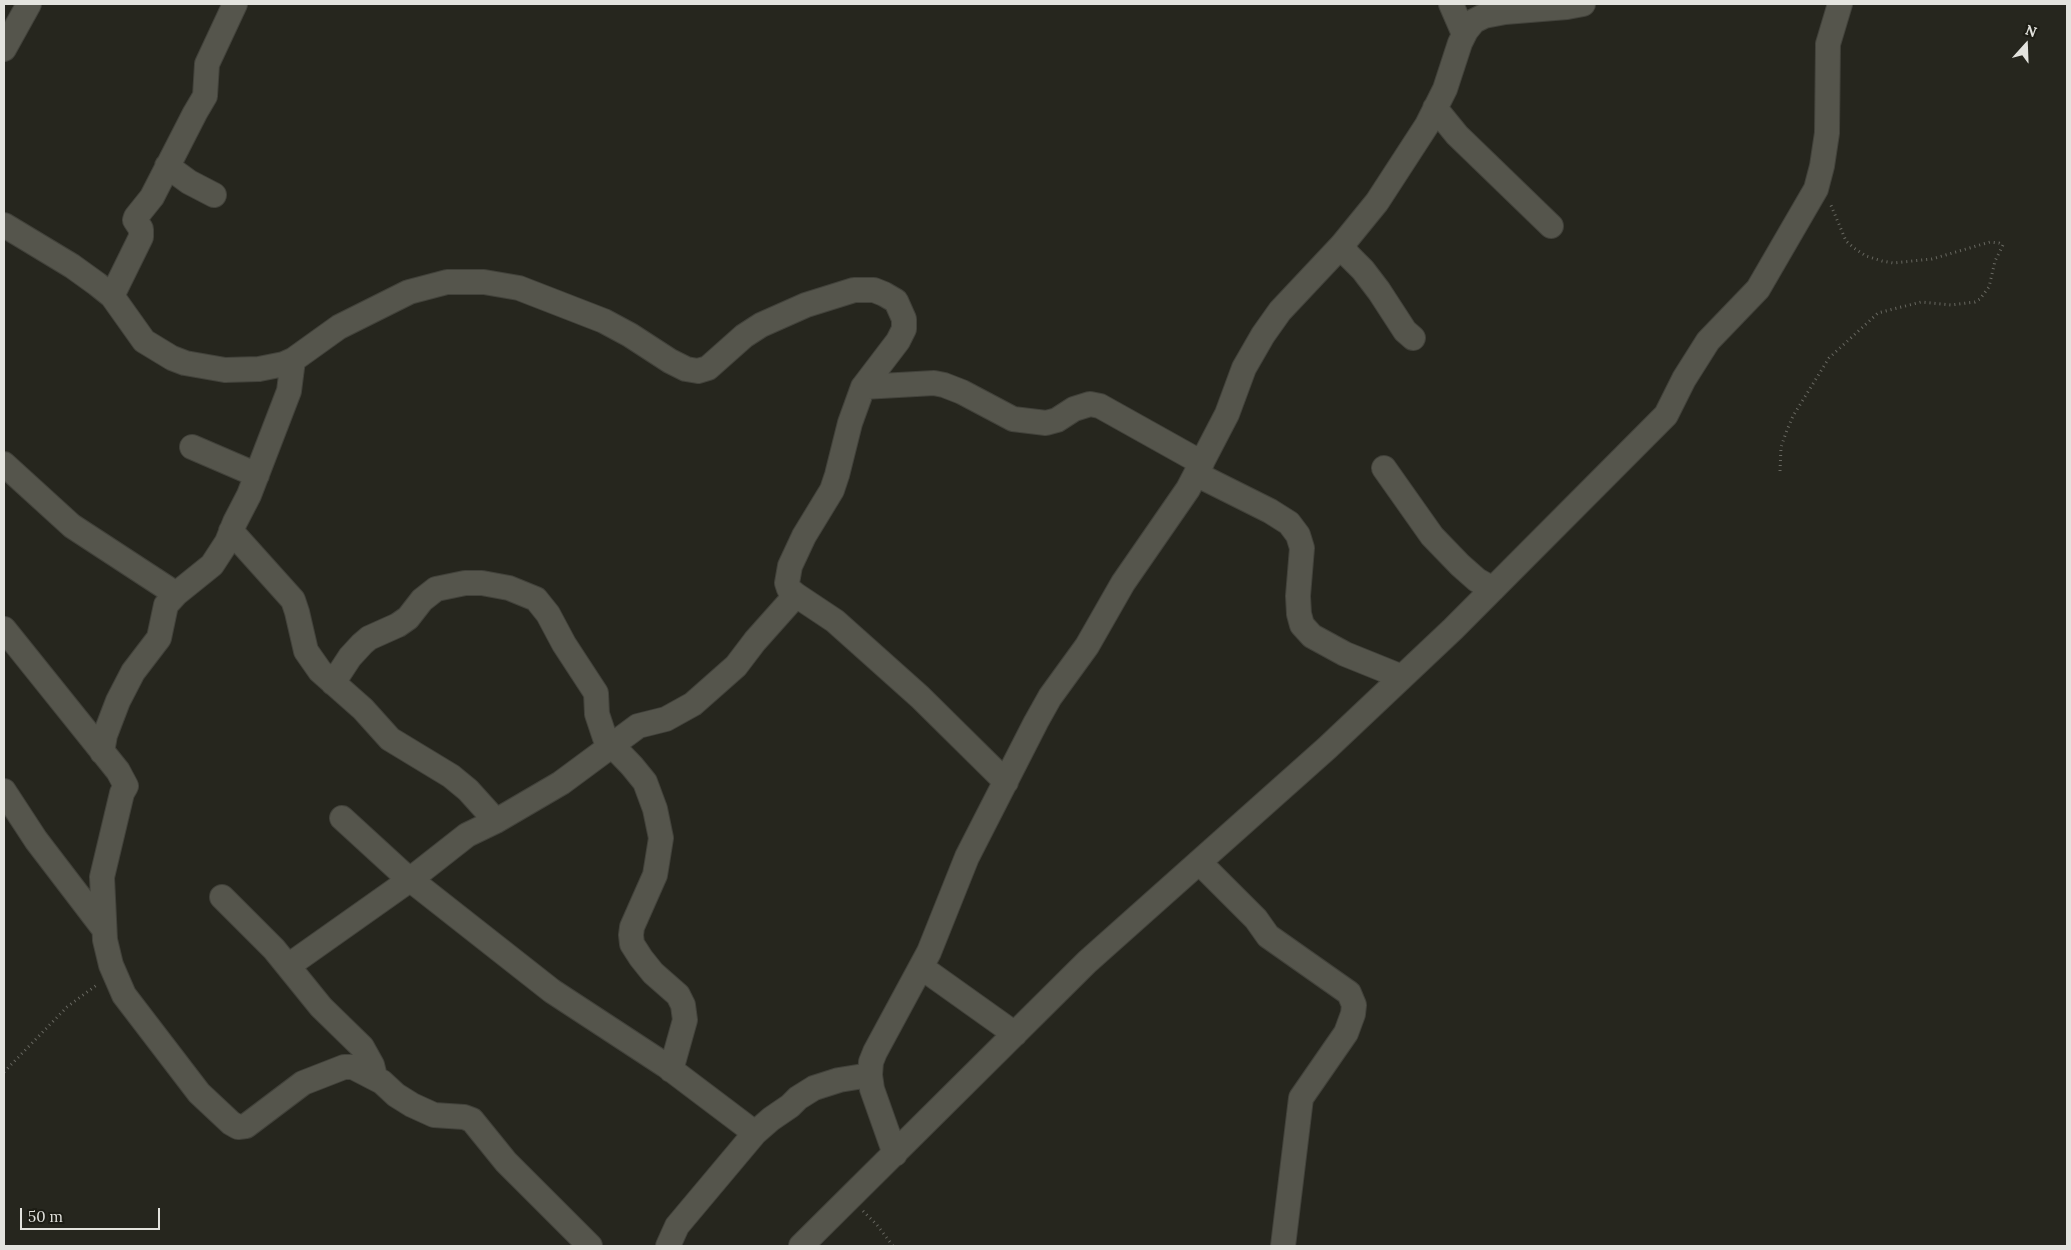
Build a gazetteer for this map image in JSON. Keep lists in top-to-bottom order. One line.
{"scale_bar":"50 m","north":"top"}
